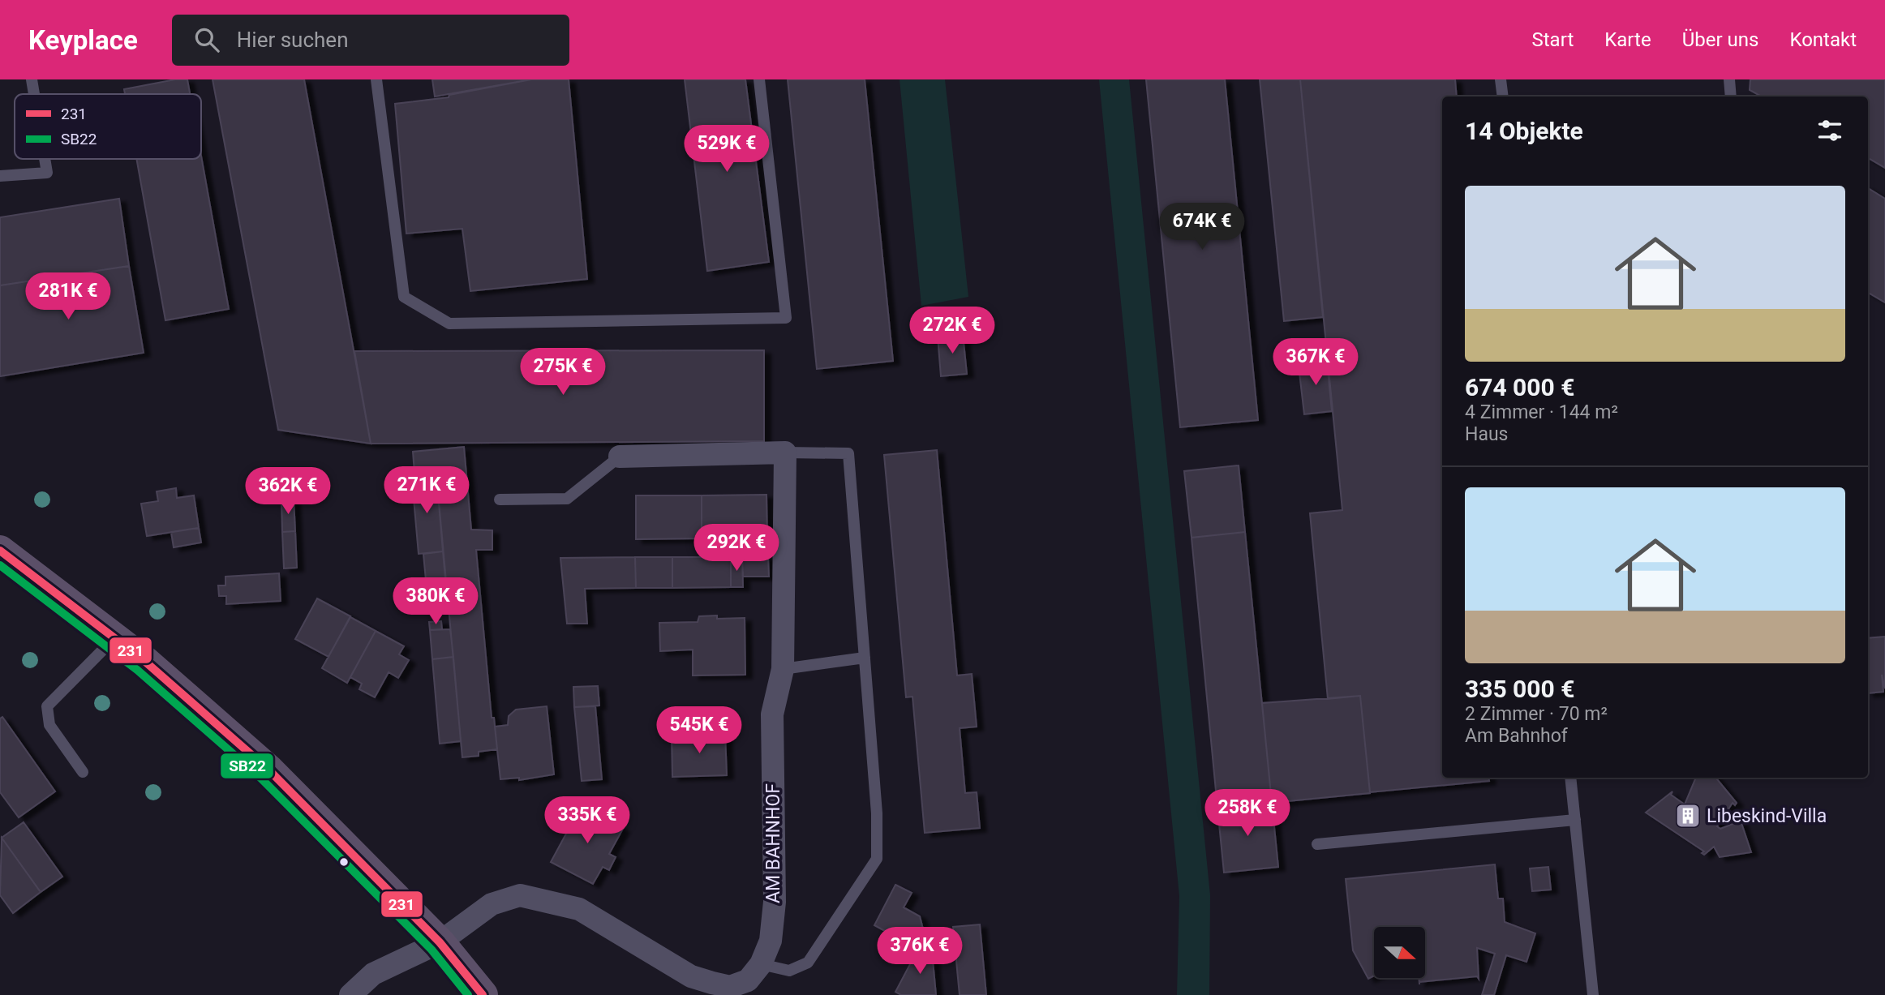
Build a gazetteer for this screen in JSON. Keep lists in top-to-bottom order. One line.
{"streets":{"street":["AM BAHNHOF"]},"places":{"building":["Libeskind-Villa"]},"lines":["transit line 231","transit line SB22"],"legend":["231","SB22"],"north":"right","page":{"header":"Keyplace","search":"Hier suchen","nav":["Start","Karte","Über uns","Kontakt"],"heading":"14 Objekte","price":["529K €","674K €","281K €","272K €","367K €","275K €","271K €","362K €","292K €","380K €","545K €","258K €","335K €","376K €"],"list":[{"name":"674 000 €","note":"4 Zimmer · 144 m² · Haus"},{"name":"335 000 €","note":"2 Zimmer · 70 m² · Am Bahnhof"}]}}
